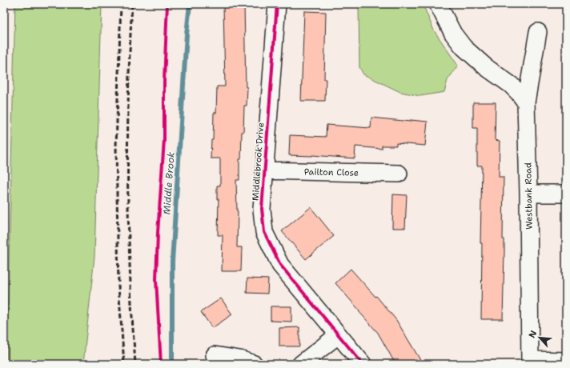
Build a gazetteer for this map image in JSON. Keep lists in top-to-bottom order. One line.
{"streets":{"street":["Middlebrook Drive","Pailton Close","Westbank Road"]},"crossings":[["Middlebrook Drive","Pailton Close"]],"water":["Middle Brook"],"north":"top left"}
